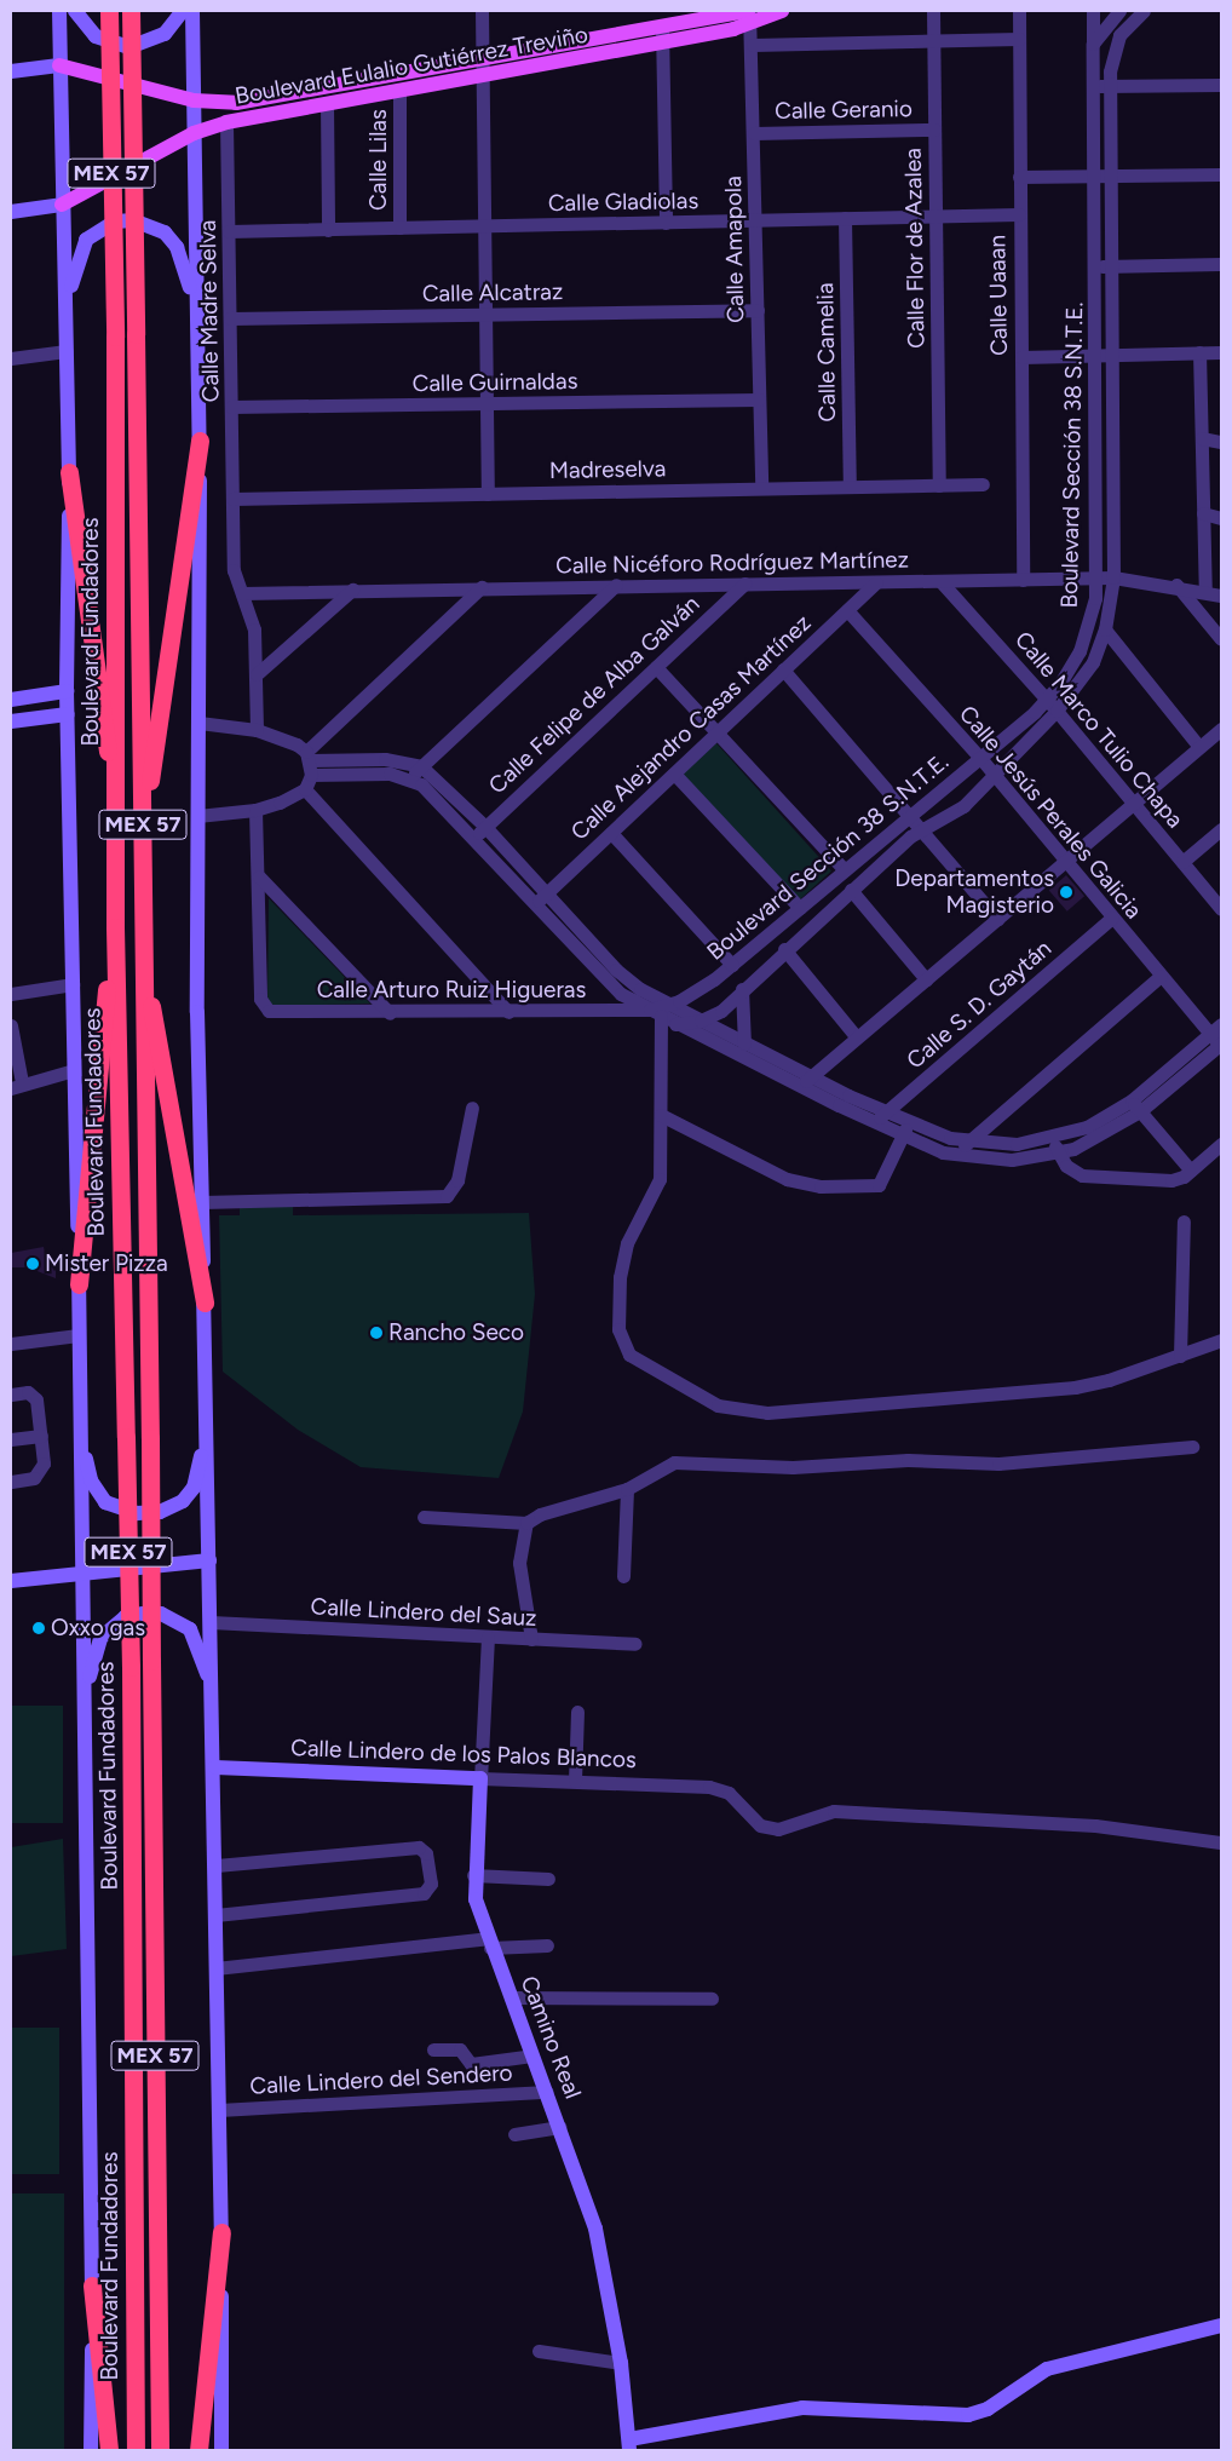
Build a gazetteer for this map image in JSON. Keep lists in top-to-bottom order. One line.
{"streets":{"highway":["MEX 57","Boulevard Fundadores"],"main road":["Boulevard Eulalio Gutiérrez Treviño","Calle Lindero de los Palos Blancos","Camino Real"],"street":["Calle Geranio","Calle Lilas","Calle Gladiolas","Calle Flor de Azalea","Calle Amapola","Calle Alcatraz","Calle Uaaan","Calle Madre Selva","Calle Camelia","Calle Guirnaldas","Boulevard Sección 38 S.N.T.E.","Madreselva","Calle Nicéforo Rodríguez Martínez","Calle Felipe de Alba Galván","Calle Alejandro Casas Martínez","Calle Marco Tulio Chapa","Calle Jesús Perales Galicia","Calle Arturo Ruiz Higueras","Calle S. D. Gaytán","Calle Lindero del Sauz","Calle Lindero del Sendero"]},"crossings":[["Boulevard Eulalio Gutiérrez Treviño","Calle Lilas"],["Boulevard Eulalio Gutiérrez Treviño","Calle Amapola"],["Boulevard Eulalio Gutiérrez Treviño","Calle Madre Selva"],["Calle Geranio","Calle Flor de Azalea"],["Calle Geranio","Calle Amapola"],["Calle Lilas","Calle Gladiolas"],["Calle Gladiolas","Calle Flor de Azalea"],["Calle Gladiolas","Calle Amapola"],["Calle Gladiolas","Calle Uaaan"],["Calle Gladiolas","Calle Madre Selva"],["Calle Gladiolas","Calle Camelia"],["Calle Flor de Azalea","Madreselva"],["Calle Amapola","Calle Alcatraz"],["Calle Amapola","Calle Guirnaldas"],["Calle Amapola","Madreselva"],["Calle Alcatraz","Calle Madre Selva"],["Calle Uaaan","Calle Nicéforo Rodríguez Martínez"],["Calle Madre Selva","Calle Guirnaldas"],["Calle Madre Selva","Madreselva"],["Calle Madre Selva","Calle Nicéforo Rodríguez Martínez"],["Calle Camelia","Madreselva"],["Boulevard Sección 38 S.N.T.E.","Calle Nicéforo Rodríguez Martínez"],["Boulevard Sección 38 S.N.T.E.","Calle Marco Tulio Chapa"],["Boulevard Sección 38 S.N.T.E.","Calle Jesús Perales Galicia"],["Boulevard Sección 38 S.N.T.E.","Calle Arturo Ruiz Higueras"],["Calle Nicéforo Rodríguez Martínez","Calle Felipe de Alba Galván"],["Calle Nicéforo Rodríguez Martínez","Calle Alejandro Casas Martínez"],["Calle Nicéforo Rodríguez Martínez","Calle Marco Tulio Chapa"],["Calle Alejandro Casas Martínez","Calle Jesús Perales Galicia"],["Calle Jesús Perales Galicia","Calle S. D. Gaytán"],["Calle Lindero del Sauz","Camino Real"],["Calle Lindero de los Palos Blancos","Camino Real"],["Camino Real","Calle Lindero del Sendero"]],"places":["Departamentos Magisterio","Mister Pizza","Rancho Seco","Oxxo gas"]}
